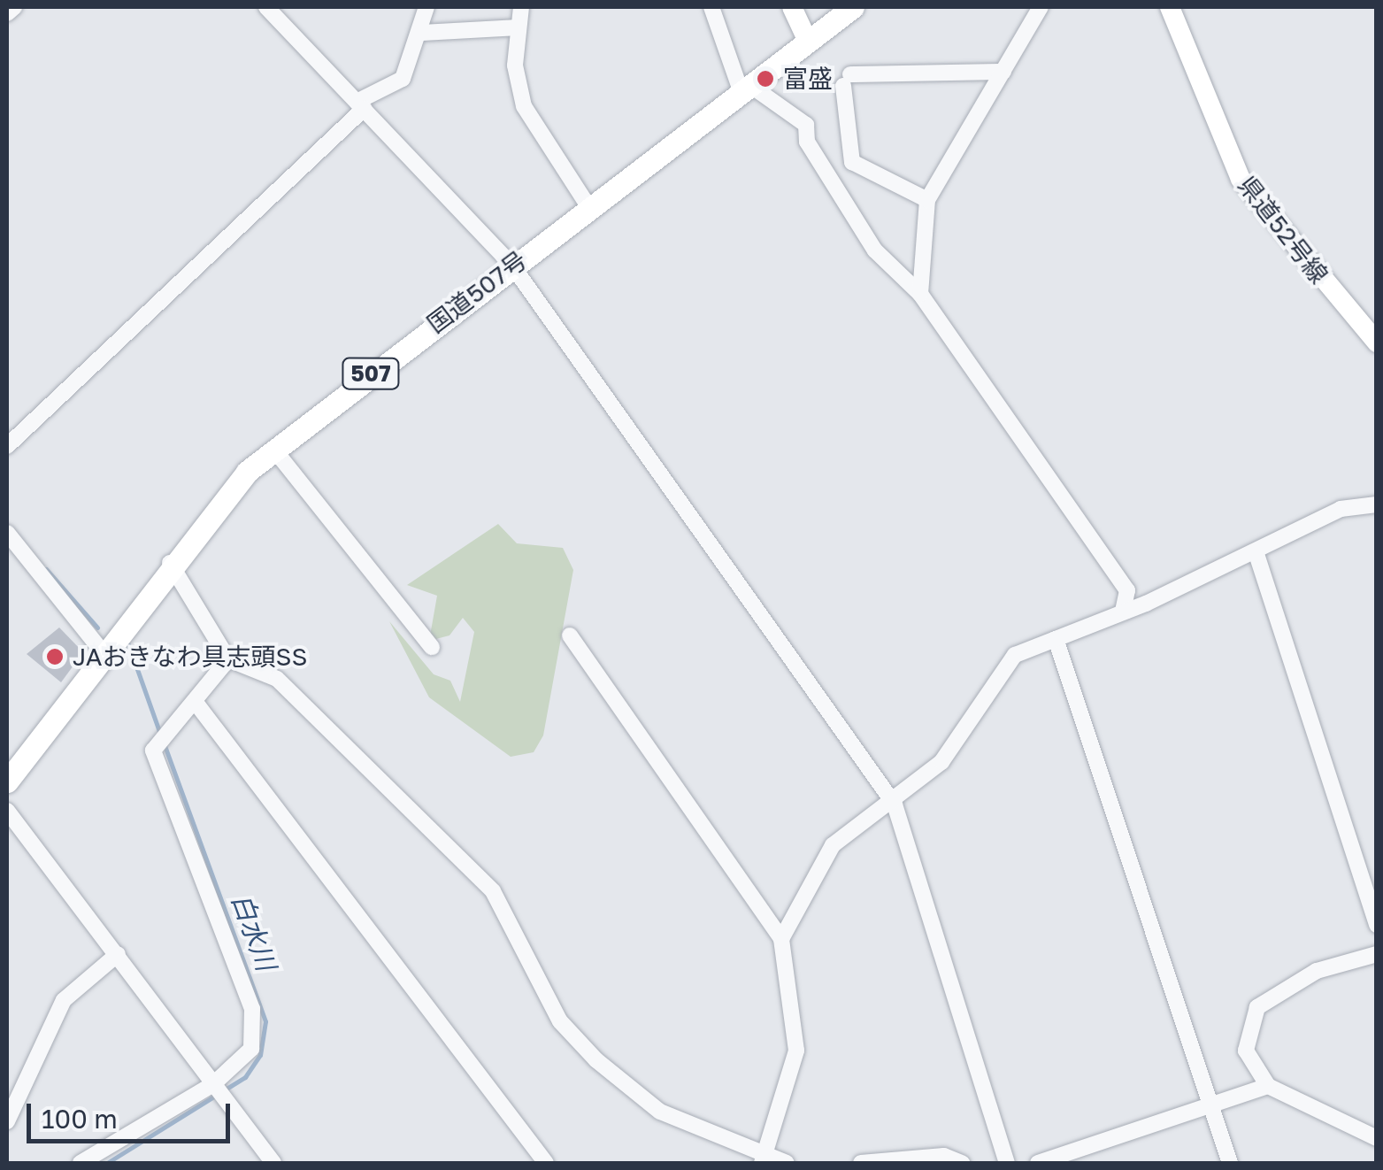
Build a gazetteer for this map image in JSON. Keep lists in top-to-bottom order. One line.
{"streets":{"highway":["国道507号","507"],"main road":["県道52号線"]},"water":["白水川"],"places":["富盛","JAおきなわ具志頭SS"],"scale_bar":"100 m"}
